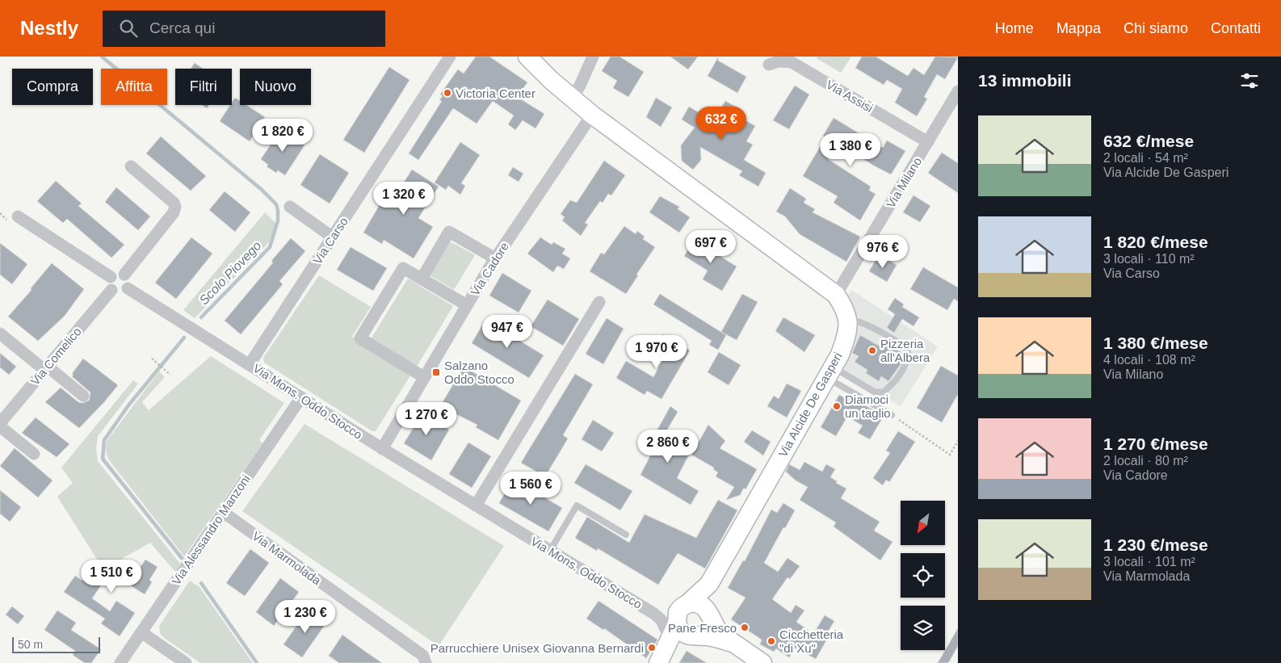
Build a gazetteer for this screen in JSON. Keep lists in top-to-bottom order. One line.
{"streets":{"street":["Via Assisi","Via Milano","Via Carso","Via Cadore","Via Comelico","Via Mons. Oddo Stocco","Via Alcide De Gasperi","Via Alessandro Manzoni","Via Marmolada"]},"crossings":[["Via Assisi","Via Milano"],["Via Carso","Via Mons. Oddo Stocco"],["Via Cadore","Via Mons. Oddo Stocco"],["Via Comelico","Via Mons. Oddo Stocco"],["Via Mons. Oddo Stocco","Via Alcide De Gasperi"],["Via Mons. Oddo Stocco","Via Alessandro Manzoni"],["Via Alessandro Manzoni","Via Marmolada"]],"water":["Scolo Piovego"],"places":{"other":["Victoria Center","Pizzeria all'Albera","Diamoci un taglio","Pane Fresco","Cicchetteria \"di Xu\"","Parrucchiere Unisex Giovanna Bernardi"],"transit":["Salzano Oddo Stocco"]},"scale_bar":"50 m","north":"bottom left","page":{"header":"Nestly","search":"Cerca qui","nav":["Home","Mappa","Chi siamo","Contatti"],"heading":"13 immobili","chip":["Compra","Affitta","Filtri","Nuovo"],"list":[{"name":"632 €/mese","note":"2 locali · 54 m² · Via Alcide De Gasperi"},{"name":"1 820 €/mese","note":"3 locali · 110 m² · Via Carso"},{"name":"1 380 €/mese","note":"4 locali · 108 m² · Via Milano"},{"name":"1 270 €/mese","note":"2 locali · 80 m² · Via Cadore"},{"name":"1 230 €/mese","note":"3 locali · 101 m² · Via Marmolada"}],"price":["632 €","1 820 €","1 380 €","1 320 €","697 €","976 €","947 €","1 970 €","1 270 €","2 860 €","1 560 €","1 510 €","1 230 €"],"scale":"50 m"}}
